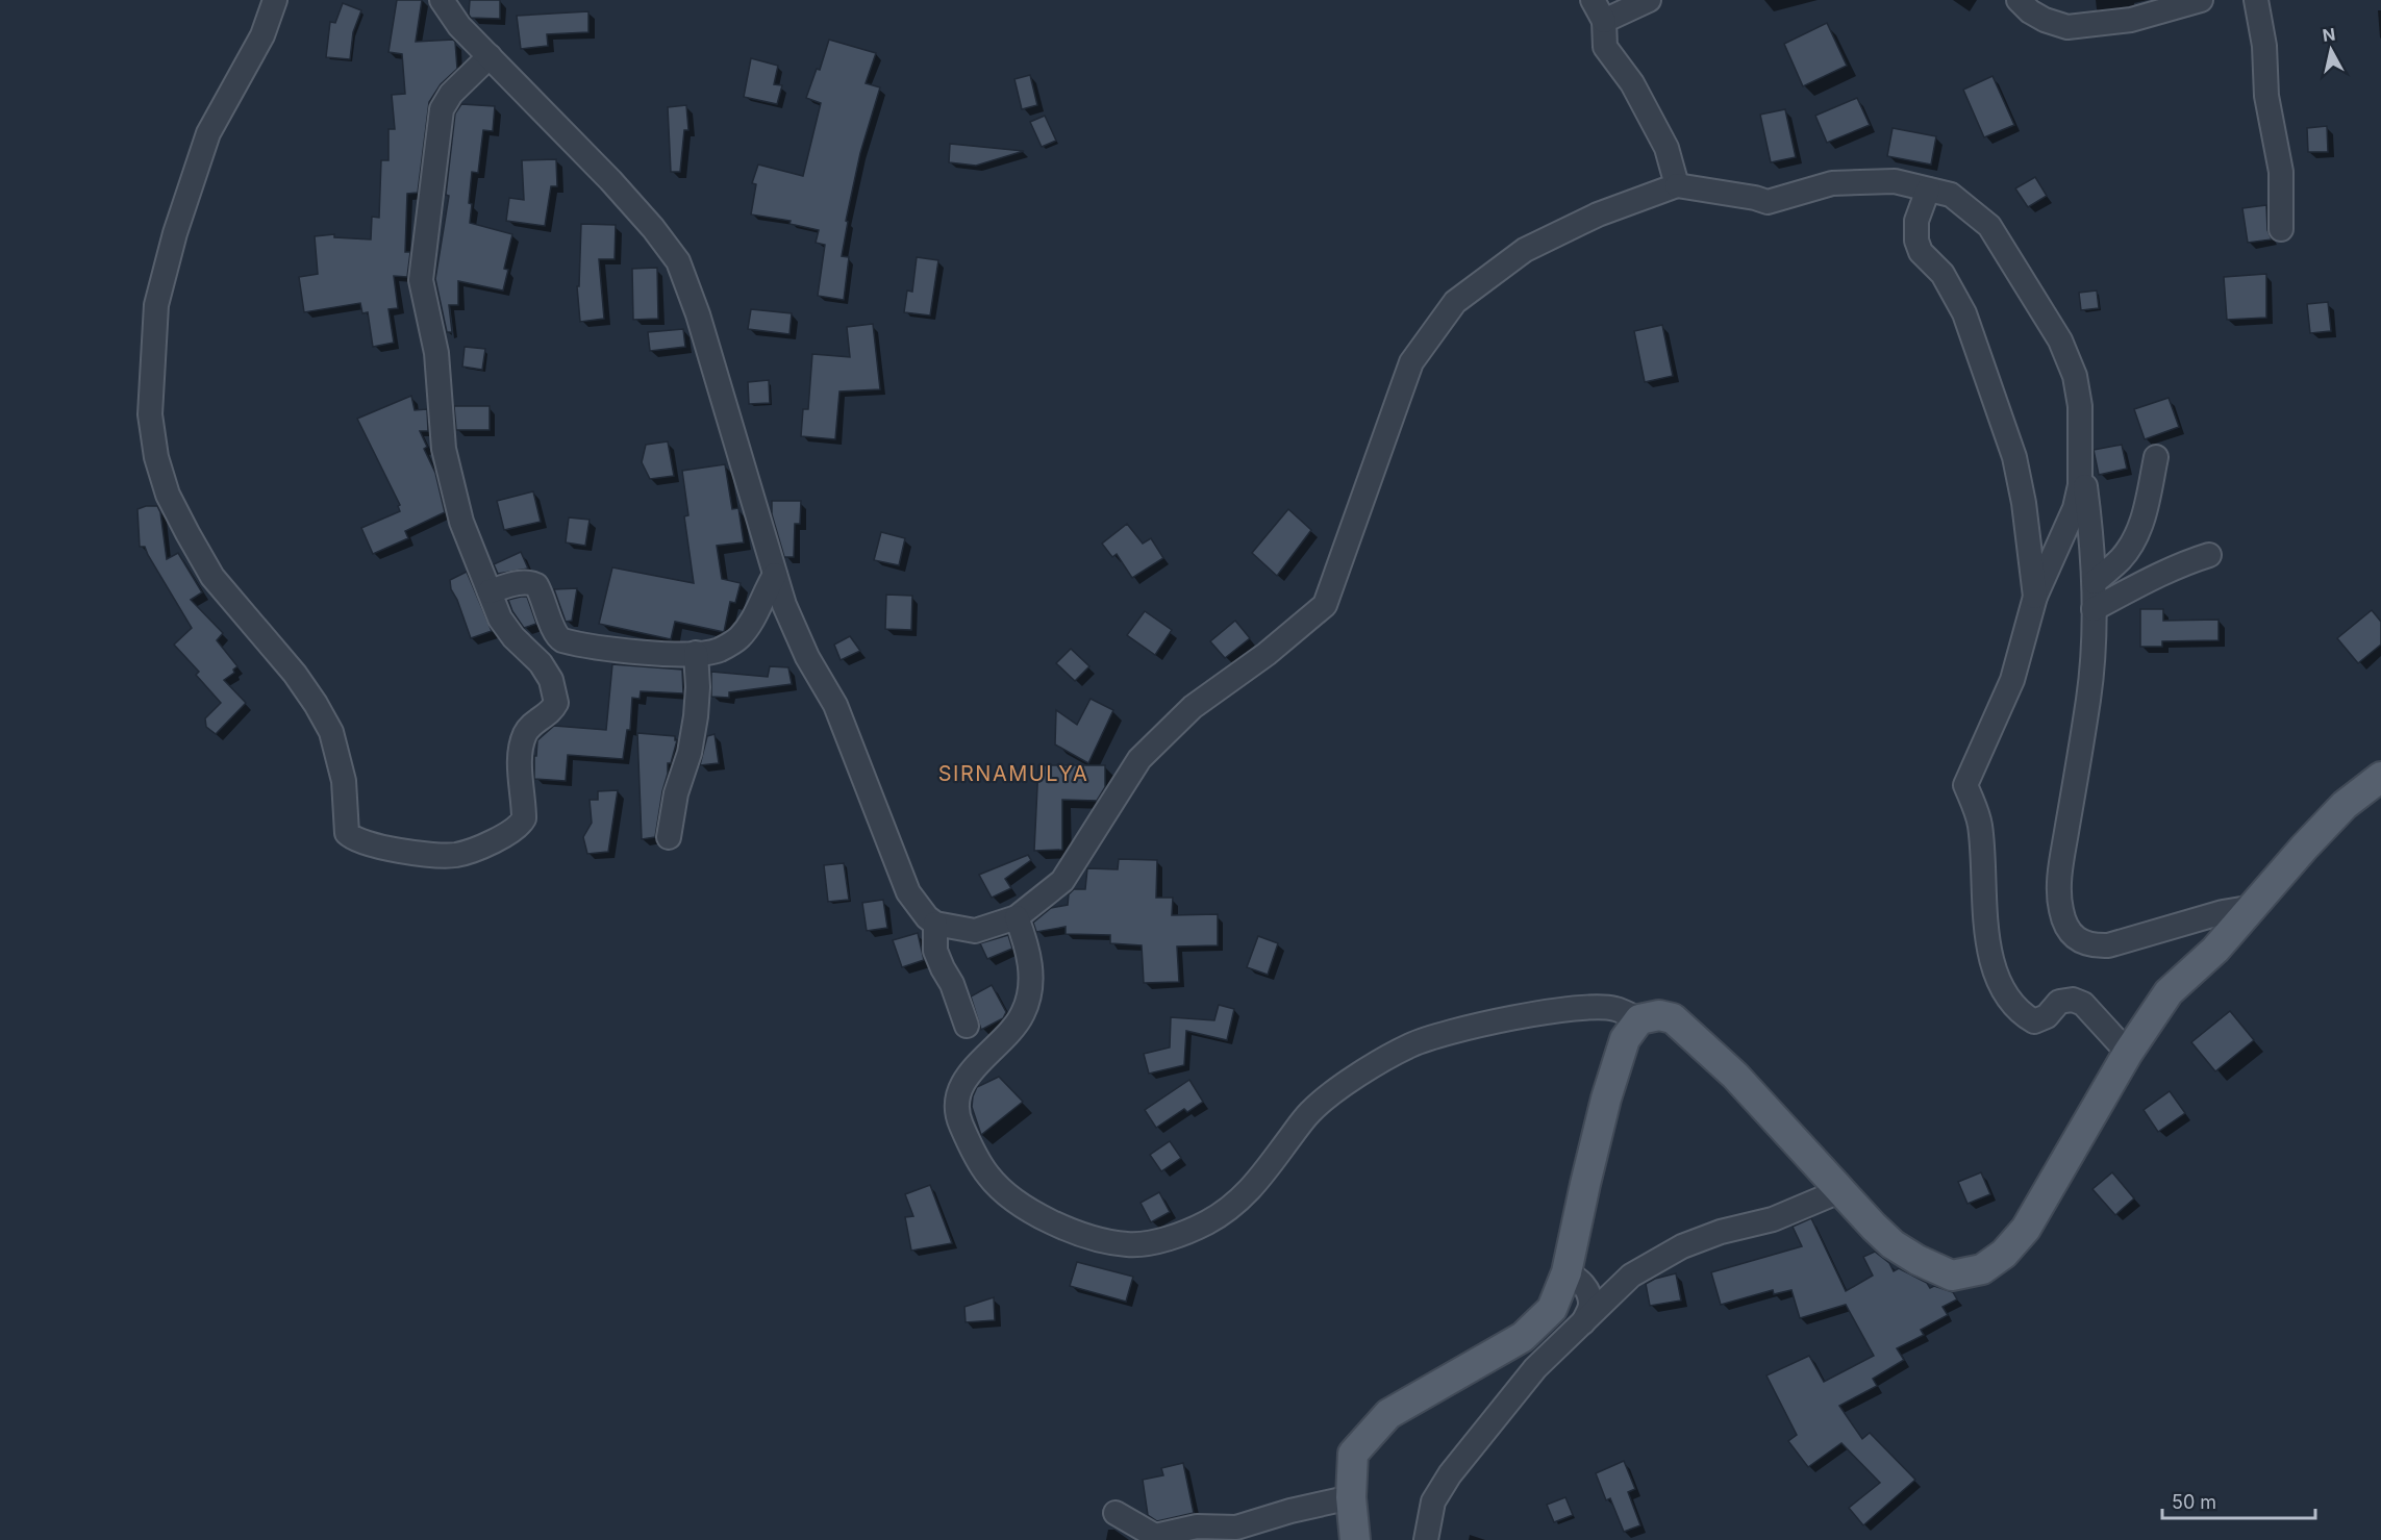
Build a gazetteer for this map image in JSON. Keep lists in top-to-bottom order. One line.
{"districts":["SIRNAMULYA"],"scale_bar":"50 m","north":"top"}
